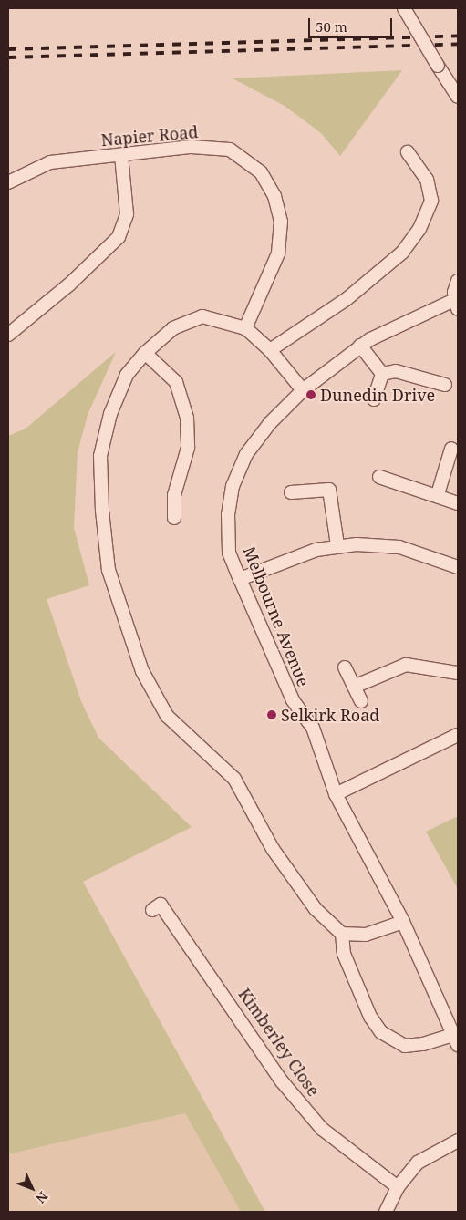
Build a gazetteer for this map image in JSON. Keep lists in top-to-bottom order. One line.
{"streets":{"street":["Napier Road","Melbourne Avenue","Kimberley Close"]},"places":["Dunedin Drive","Selkirk Road"],"scale_bar":"50 m","north":"bottom right"}
